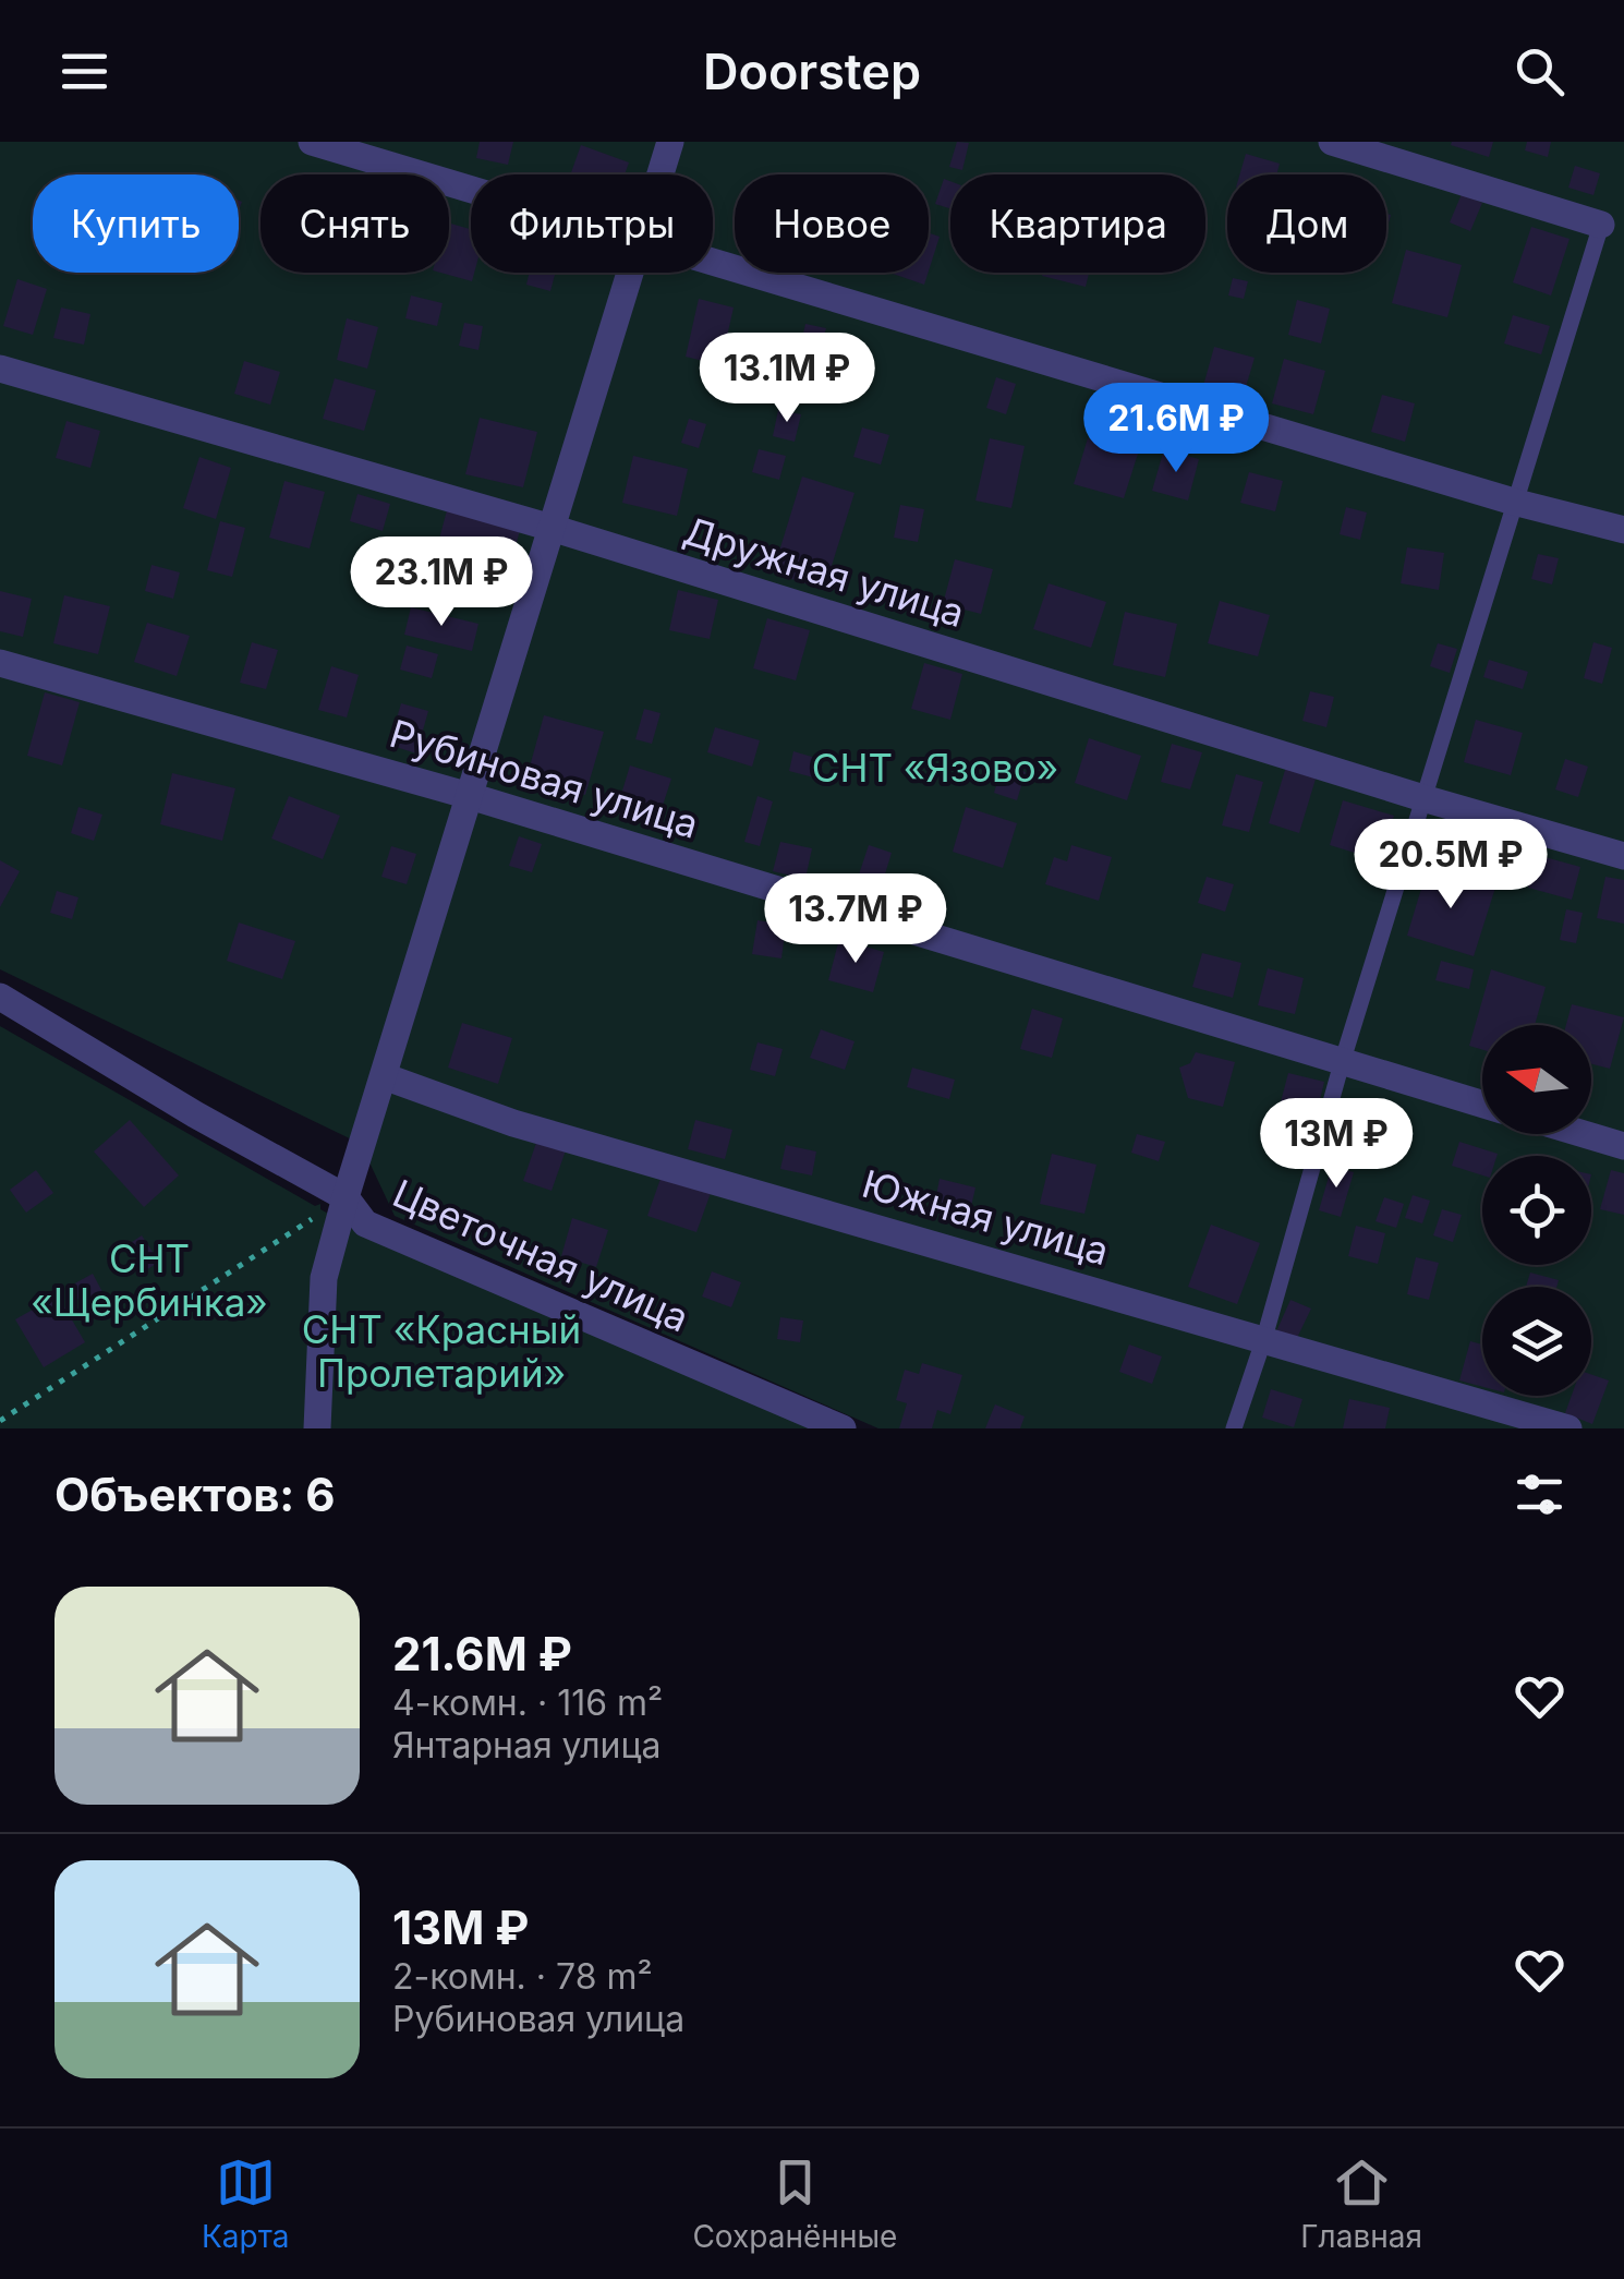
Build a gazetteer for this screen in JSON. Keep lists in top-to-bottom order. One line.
{"streets":{"street":["Дружная улица","Рубиновая улица","Южная улица","Цветочная улица"]},"parks":["СНТ «Язово»","СНТ «Щербинка»","СНТ «Красный Пролетарий»"],"north":"left","page":{"header":"Doorstep","chip":["Купить","Снять","Фильтры","Новое","Квартира","Дом"],"price":["13.1M ₽","21.6M ₽","23.1M ₽","20.5M ₽","13.7M ₽","13M ₽"],"heading":"Объектов: 6","list":[{"name":"21.6M ₽","note":"4-комн. · 116 m² · Янтарная улица"},{"name":"13M ₽","note":"2-комн. · 78 m² · Рубиновая улица"}],"tabs":["Карта","Сохранённые","Главная"]}}
